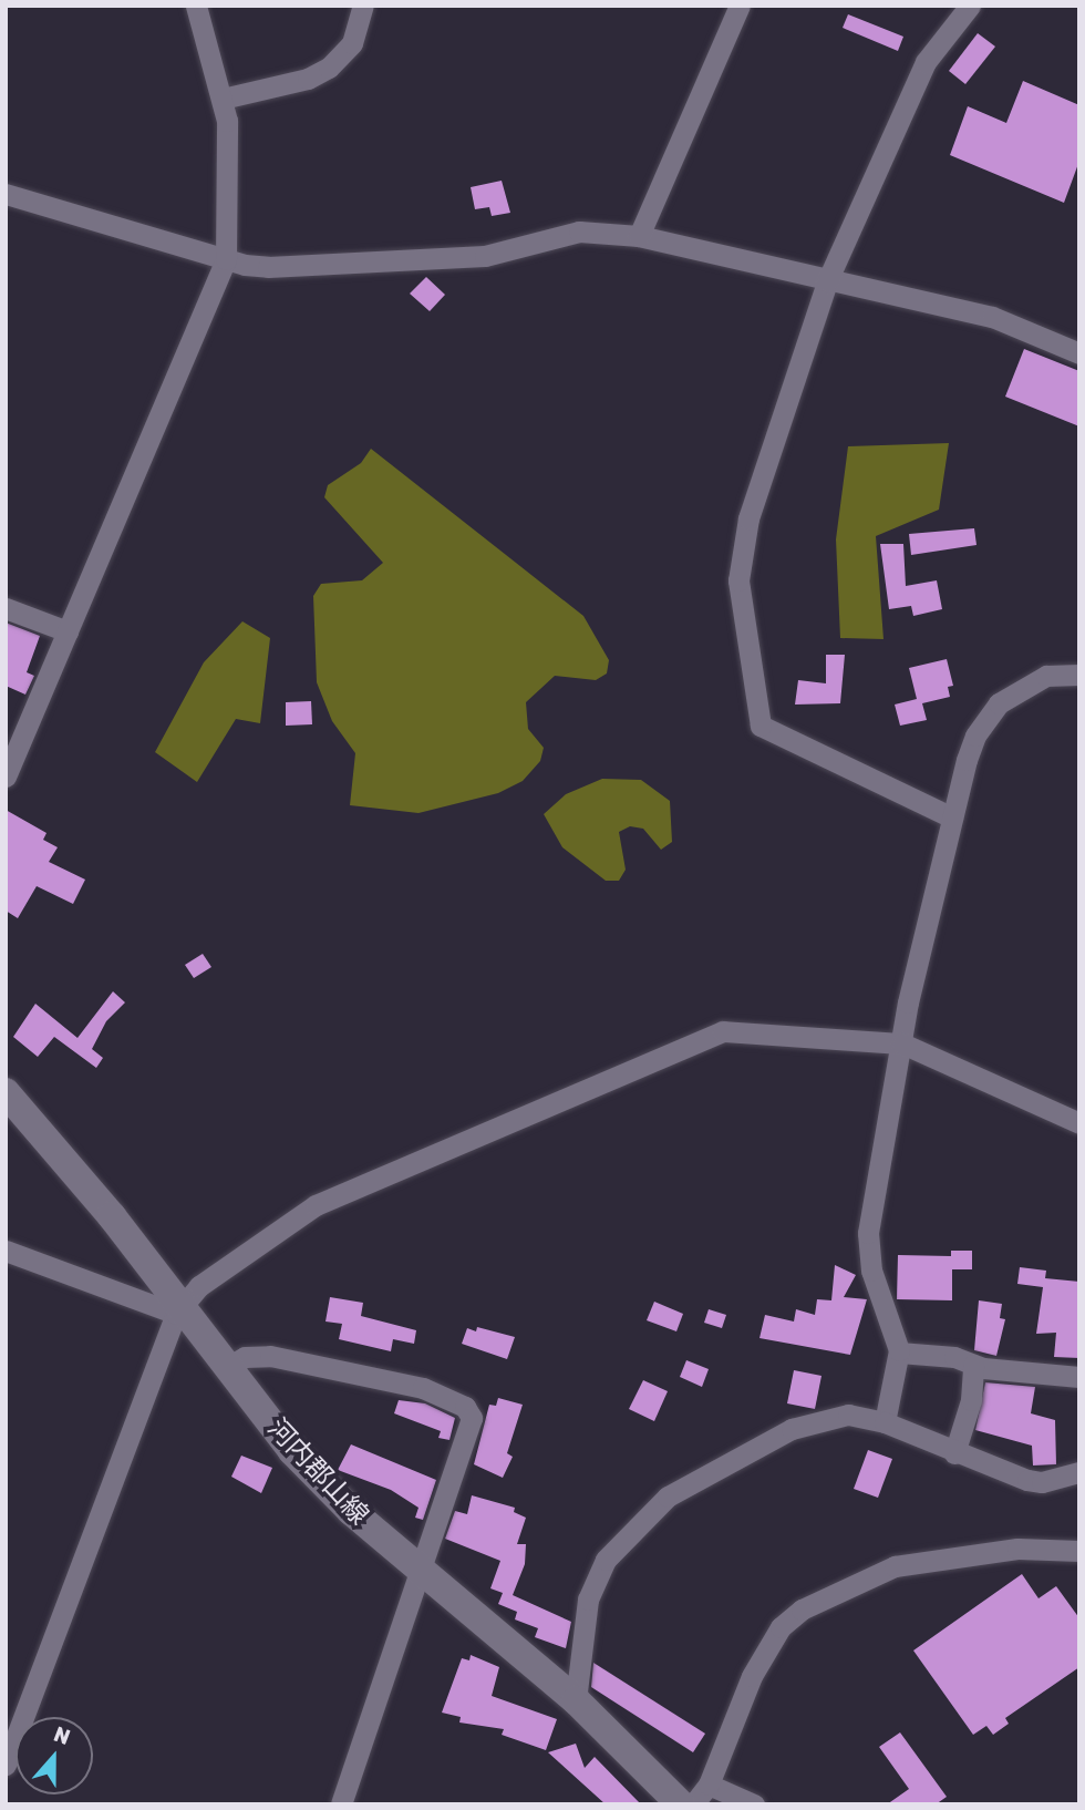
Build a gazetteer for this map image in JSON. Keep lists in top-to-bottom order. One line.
{"streets":{"main road":["河内郡山線"]},"north":"top"}
